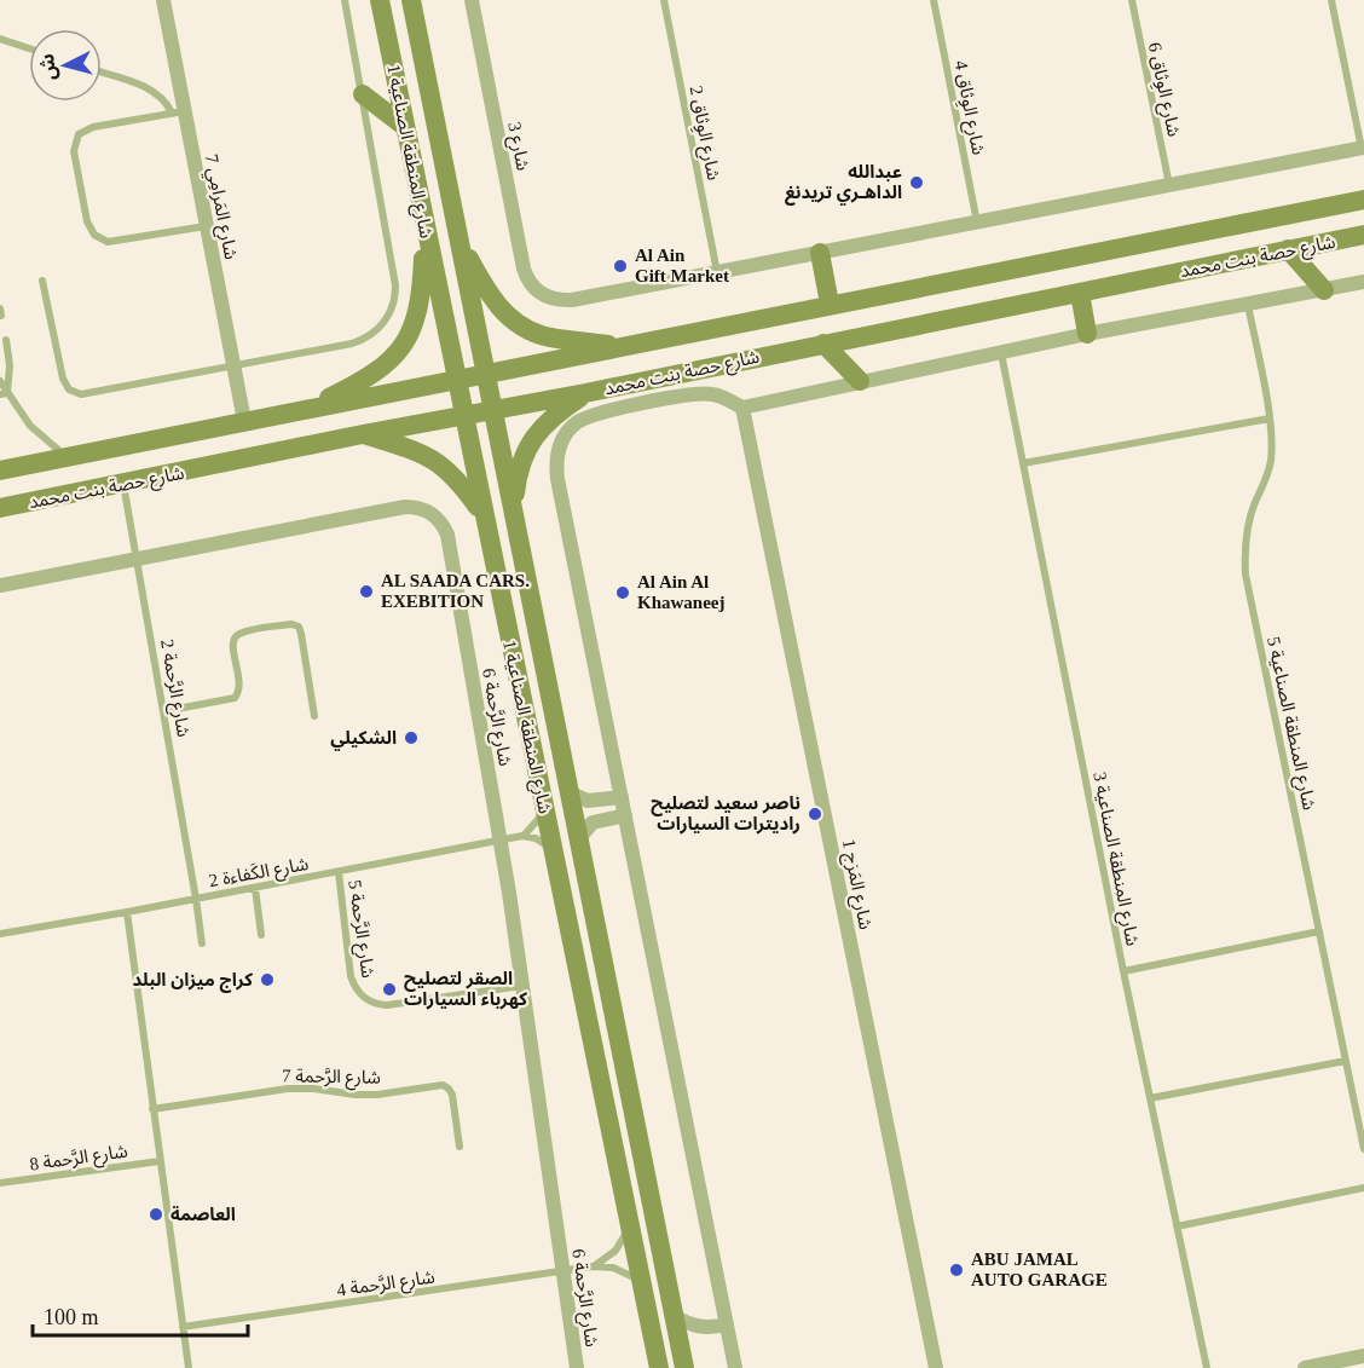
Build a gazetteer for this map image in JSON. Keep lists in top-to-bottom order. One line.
{"streets":{"main road":["شارع المنطقة الصناعية 1","شارع حصة بنت محمد"],"street":["شارع 3","شارع المَرامِي 7","شارع الرَّحمة 6","شارع المَزج 1"],"lane":["شارع الوِثاق 6","شارع الوِثاق 4","شارع الوِثاق 2","شارع الرَّحمة 2","شارع المنطقة الصناعية 5","شارع المنطقة الصناعية 3","شارع الكَفاءة 2","شارع الرَّحمة 5","شارع الرَّحمة 7","شارع الرَّحمة 8","شارع الرَّحمة 4"]},"crossings":[["شارع الوِثاق 2","شارع 3"],["شارع المنطقة الصناعية 1","شارع حصة بنت محمد"],["شارع المنطقة الصناعية 1","شارع الرَّحمة 4"],["شارع المَرامِي 7","شارع حصة بنت محمد"],["شارع حصة بنت محمد","شارع الرَّحمة 2"],["شارع الرَّحمة 2","شارع الرَّحمة 6"],["شارع الرَّحمة 2","شارع الكَفاءة 2"],["شارع الرَّحمة 6","شارع الكَفاءة 2"],["شارع الرَّحمة 6","شارع الرَّحمة 5"],["شارع الرَّحمة 6","شارع الرَّحمة 4"],["شارع الكَفاءة 2","شارع الرَّحمة 5"]],"places":["عبدالله الداهـري تريدنغ","Al Ain Gift Market","AL SAADA CARS. EXEBITION","Al Ain Al Khawaneej","الشكيلي","ناصر سعيد لتصليح راديترات السيارات","كراج ميزان البلد","الصقر لتصليح كهرباء السيارات","العاصمة","ABU JAMAL AUTO GARAGE"],"scale_bar":"100 m","north":"left"}
